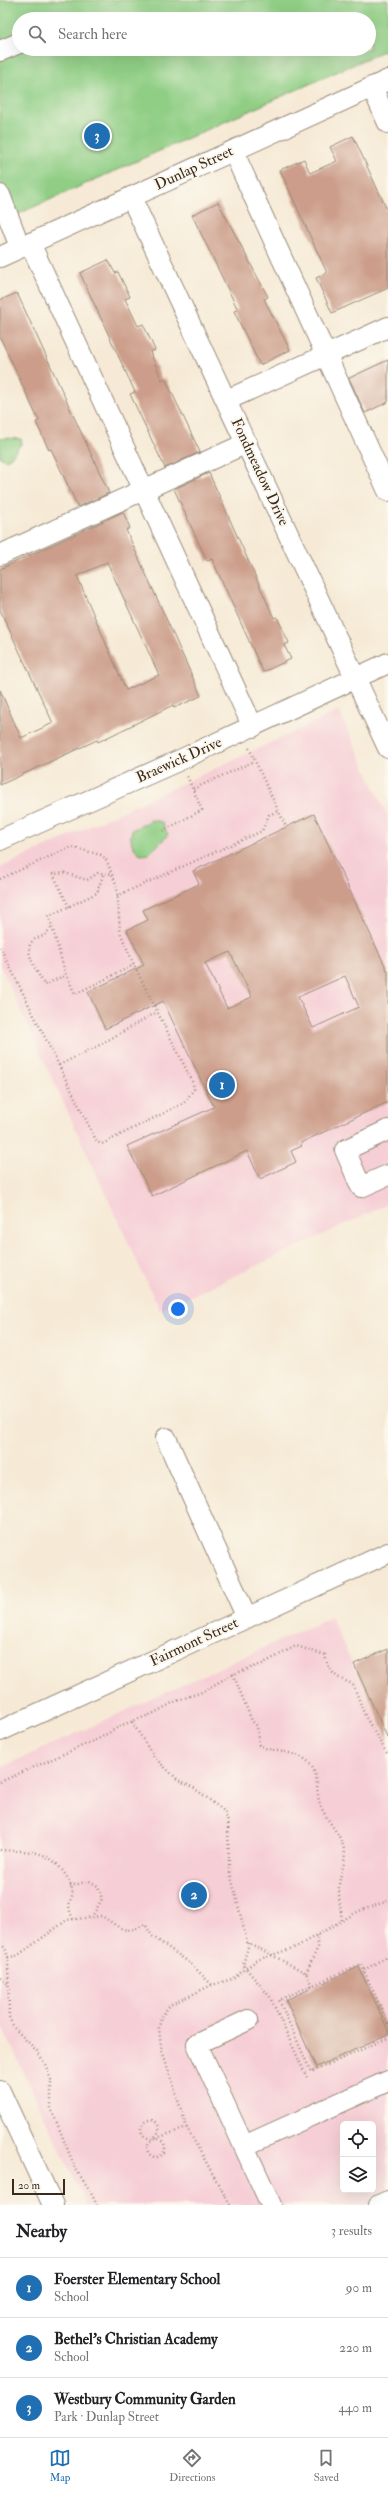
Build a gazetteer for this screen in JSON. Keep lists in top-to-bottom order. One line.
{"streets":{"street":["Dunlap Street","Fondmeadow Drive","Braewick Drive","Fairmont Street"]},"crossings":[["Dunlap Street","Fondmeadow Drive"],["Fondmeadow Drive","Braewick Drive"]],"scale_bar":"20 m","page":{"search":"Search here","pins":["3","1","2"],"scale":"20 m","heading":["Nearby","3 results"],"list":[{"mark":"1","name":"Foerster Elementary School","note":"School","value":"90 m"},{"mark":"2","name":"Bethel’s Christian Academy","note":"School","value":"220 m"},{"mark":"3","name":"Westbury Community Garden","note":"Park · Dunlap Street","value":"440 m"}],"nav":["Map","Directions","Saved"]}}
